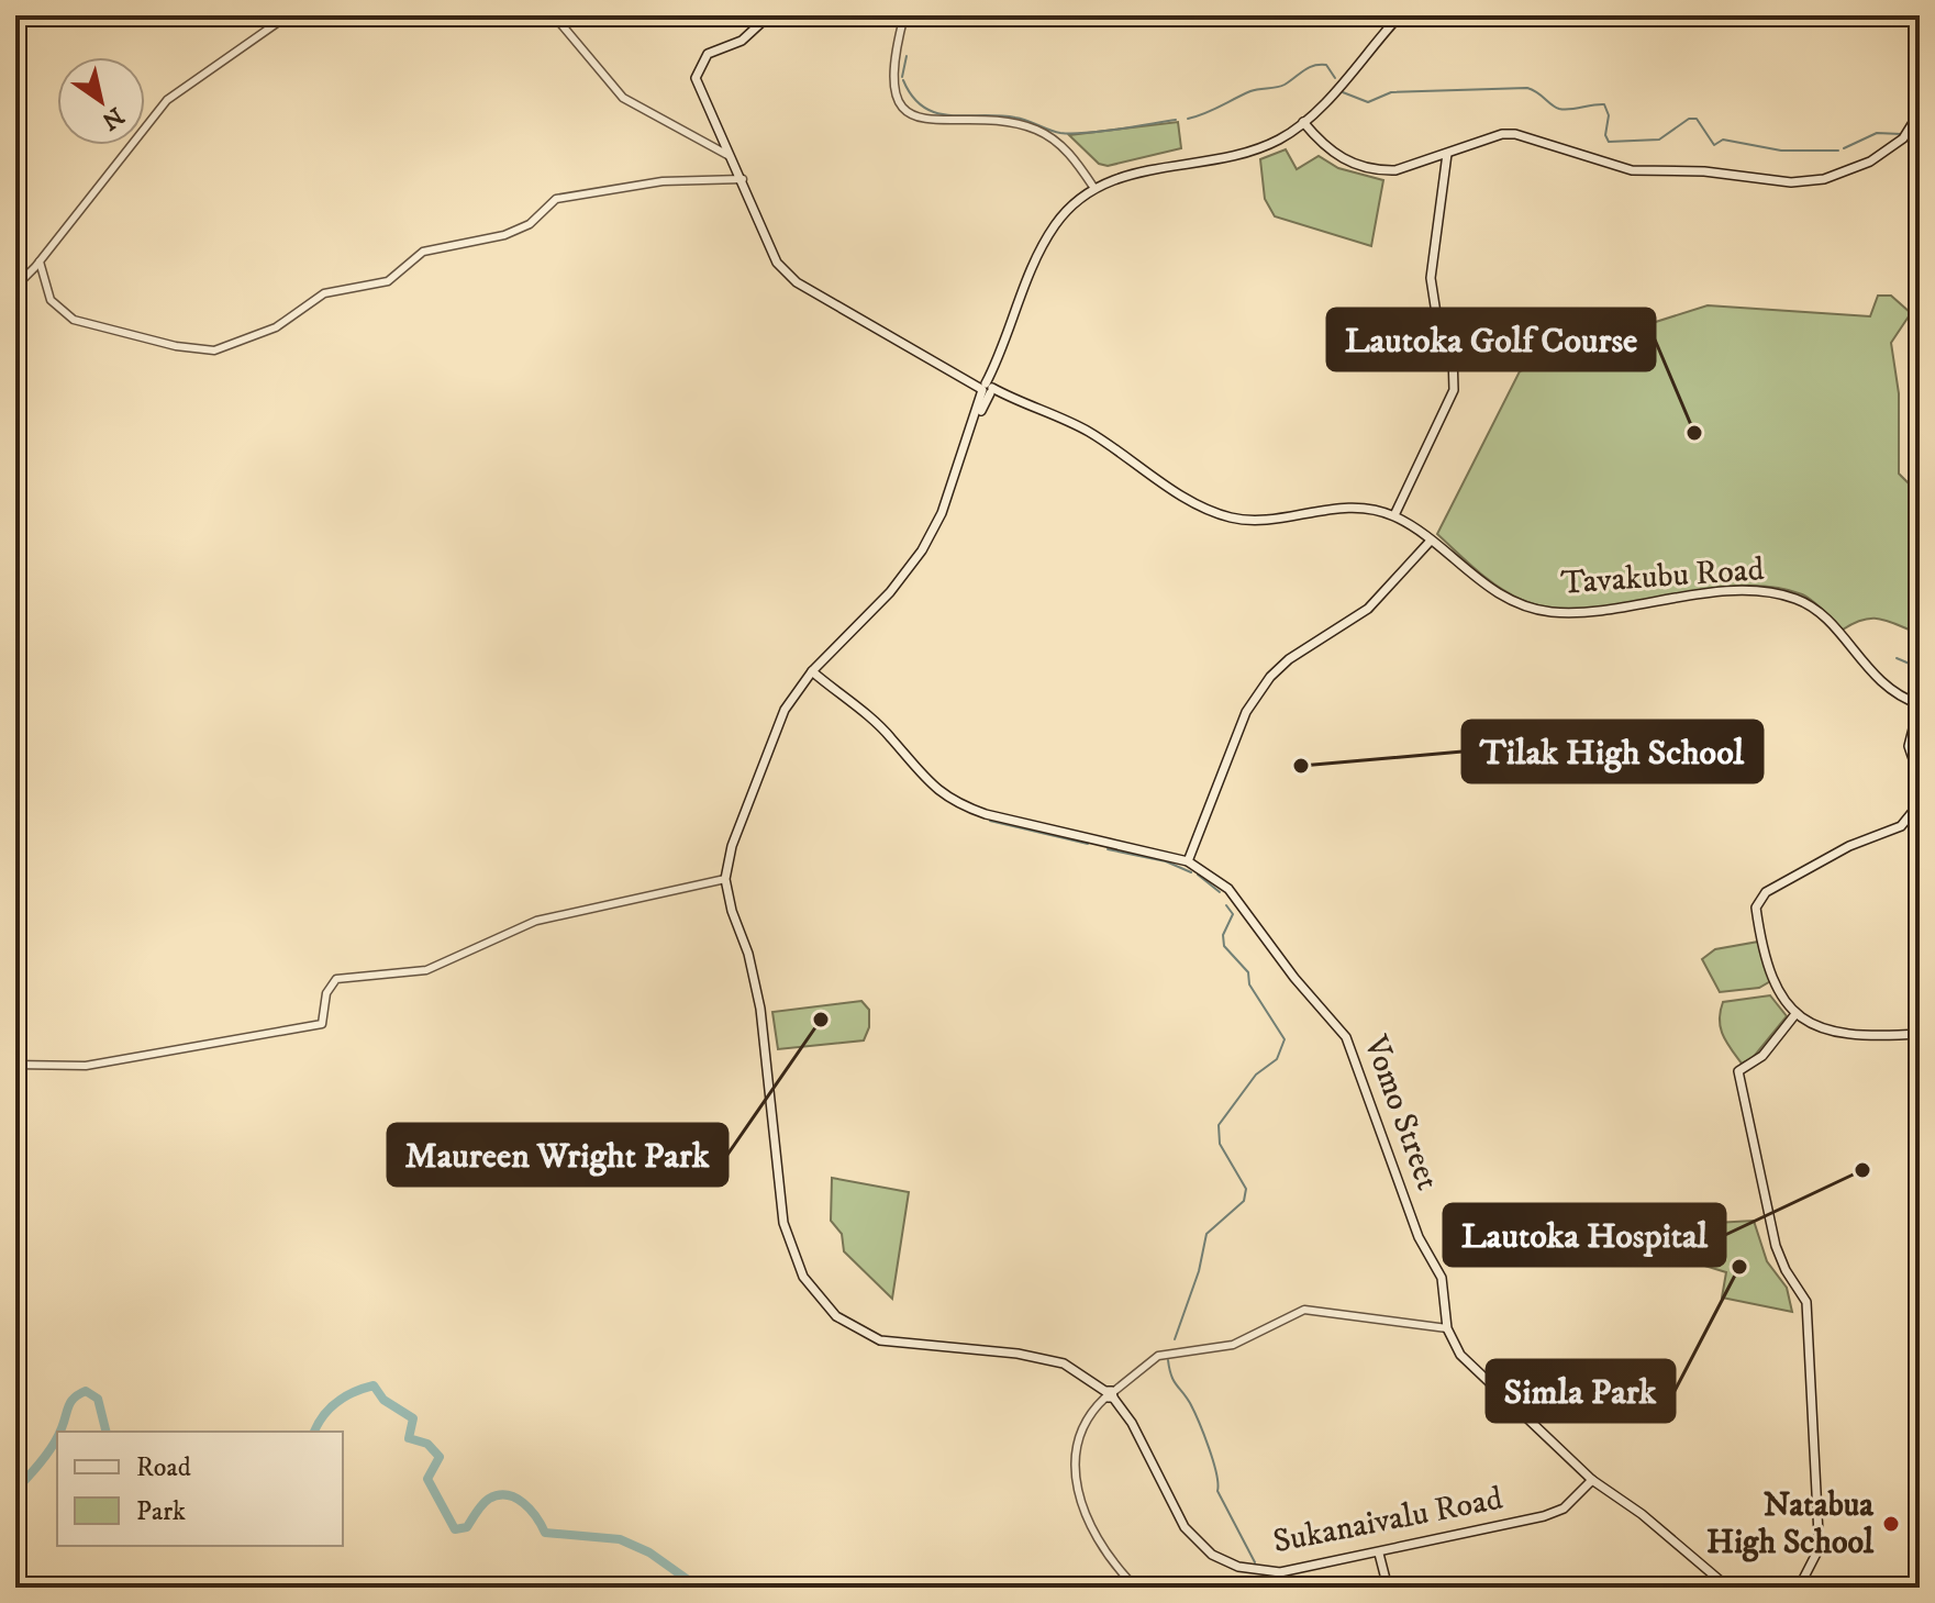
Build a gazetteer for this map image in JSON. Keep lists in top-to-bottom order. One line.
{"streets":{"main road":["Tavakubu Road","Vomo Street","Sukanaivalu Road"]},"crossings":[["Tavakubu Road","Sukanaivalu Road"],["Vomo Street","Sukanaivalu Road"]],"places":["Lautoka Golf Course","Tilak High School","Maureen Wright Park","Lautoka Hospital","Simla Park","Natabua High School"],"legend":["Road","Park"],"north":"bottom right"}
